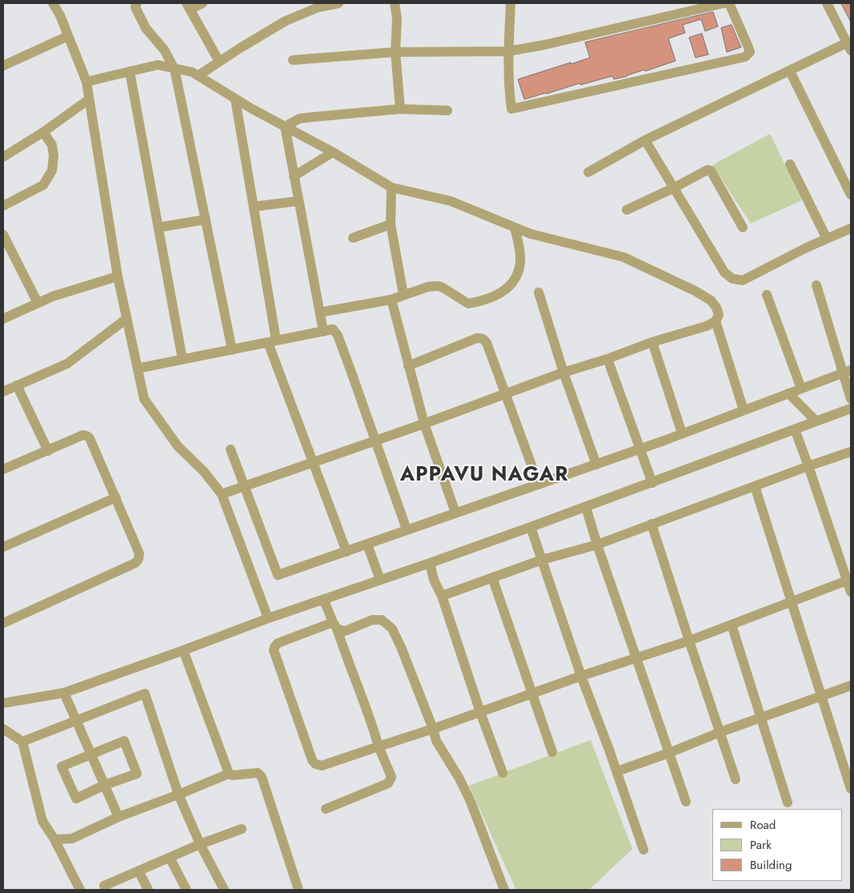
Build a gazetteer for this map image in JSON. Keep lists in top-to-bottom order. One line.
{"districts":["APPAVU NAGAR"],"legend":["Road","Park","Building"]}
